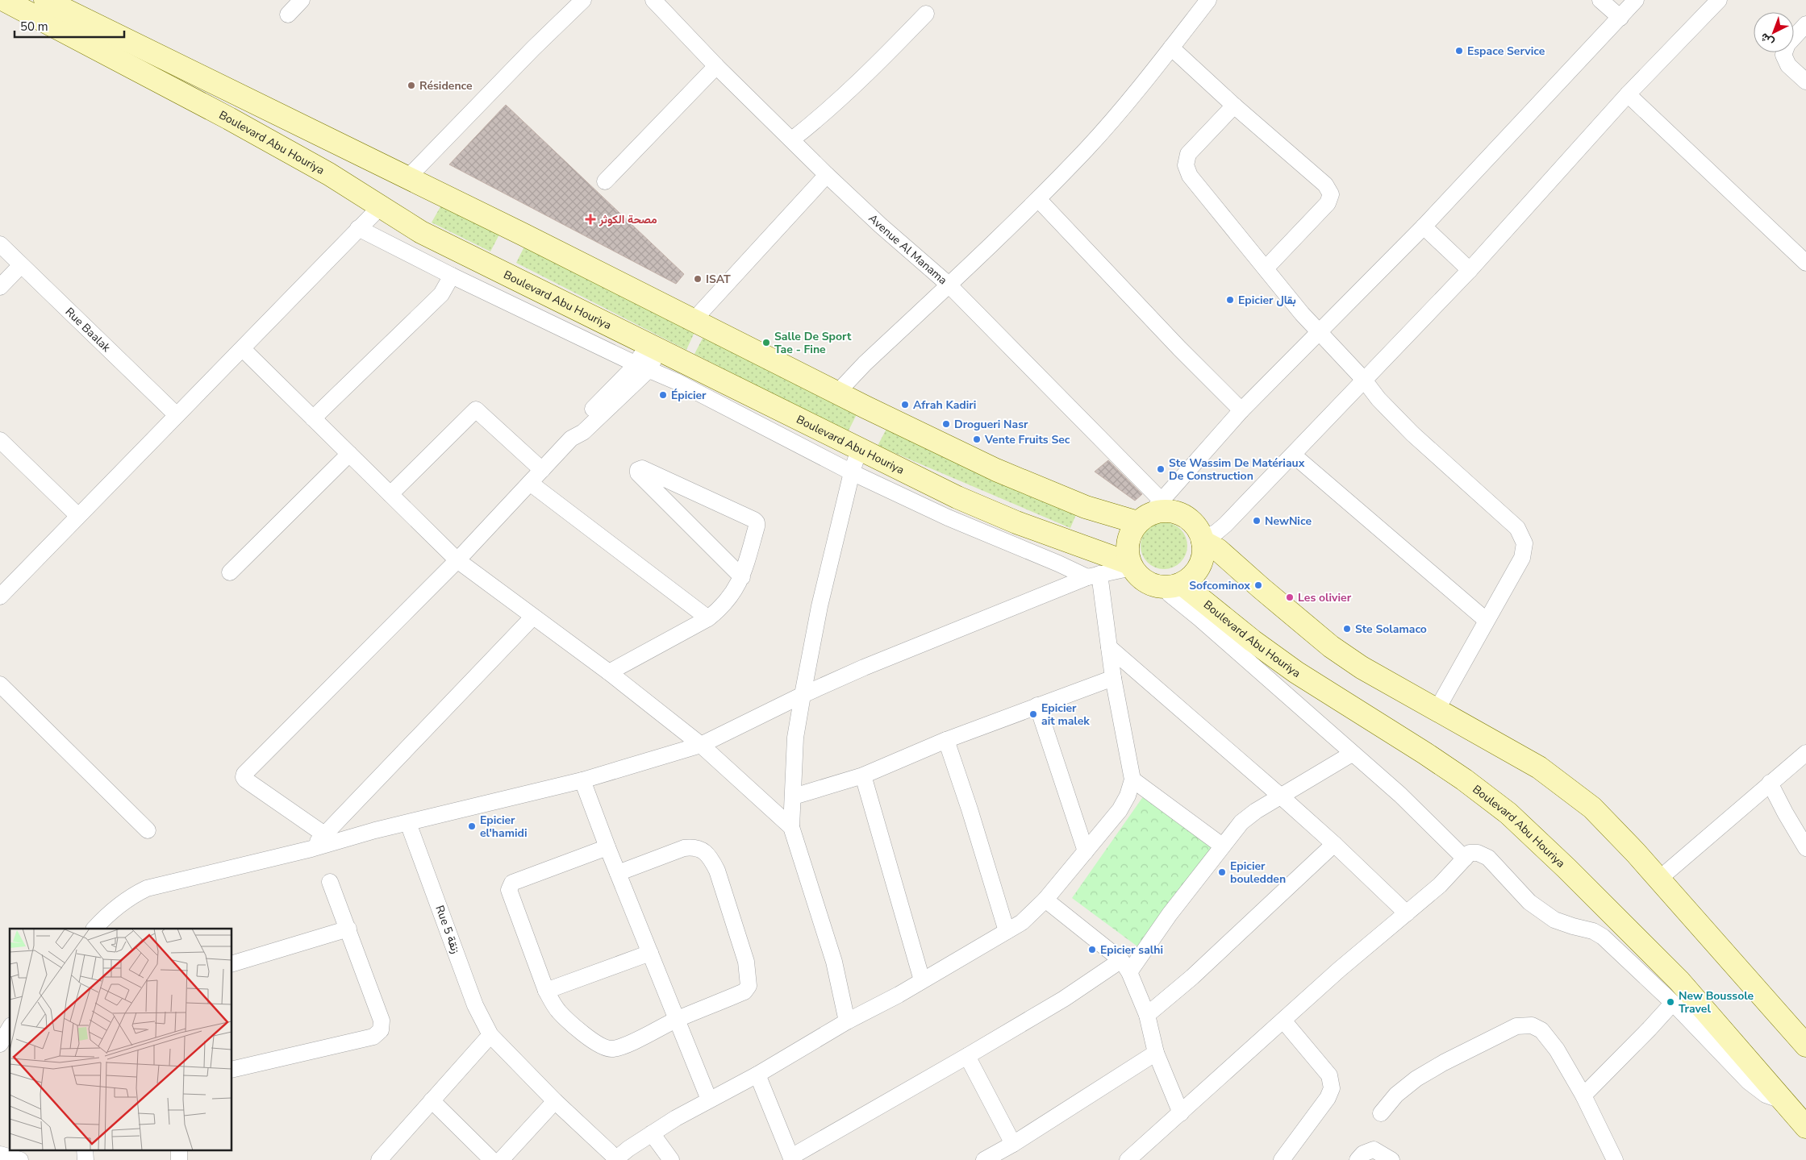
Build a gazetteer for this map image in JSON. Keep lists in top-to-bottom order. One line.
{"streets":{"main road":["Boulevard Abu Houriya"],"street":["Avenue Al Manama","Rue Baalak","Rue 5 زنقة"]},"crossings":[["Boulevard Abu Houriya","Avenue Al Manama"]],"places":{"other":["Espace Service","Résidence","ISAT","Epicier بقال","Salle De Sport Tae - Fine","Épicier","Afrah Kadiri","Drogueri Nasr","Vente Fruits Sec","Ste Wassim De Matériaux De Construction","NewNice","Sofcominox","Les olivier","Ste Solamaco","Epicier ait malek","Epicier el'hamidi","Epicier bouledden","Epicier salhi","New Boussole Travel"],"health":["مصحة الكوثر"]},"scale_bar":"50 m","north":"bottom left"}
